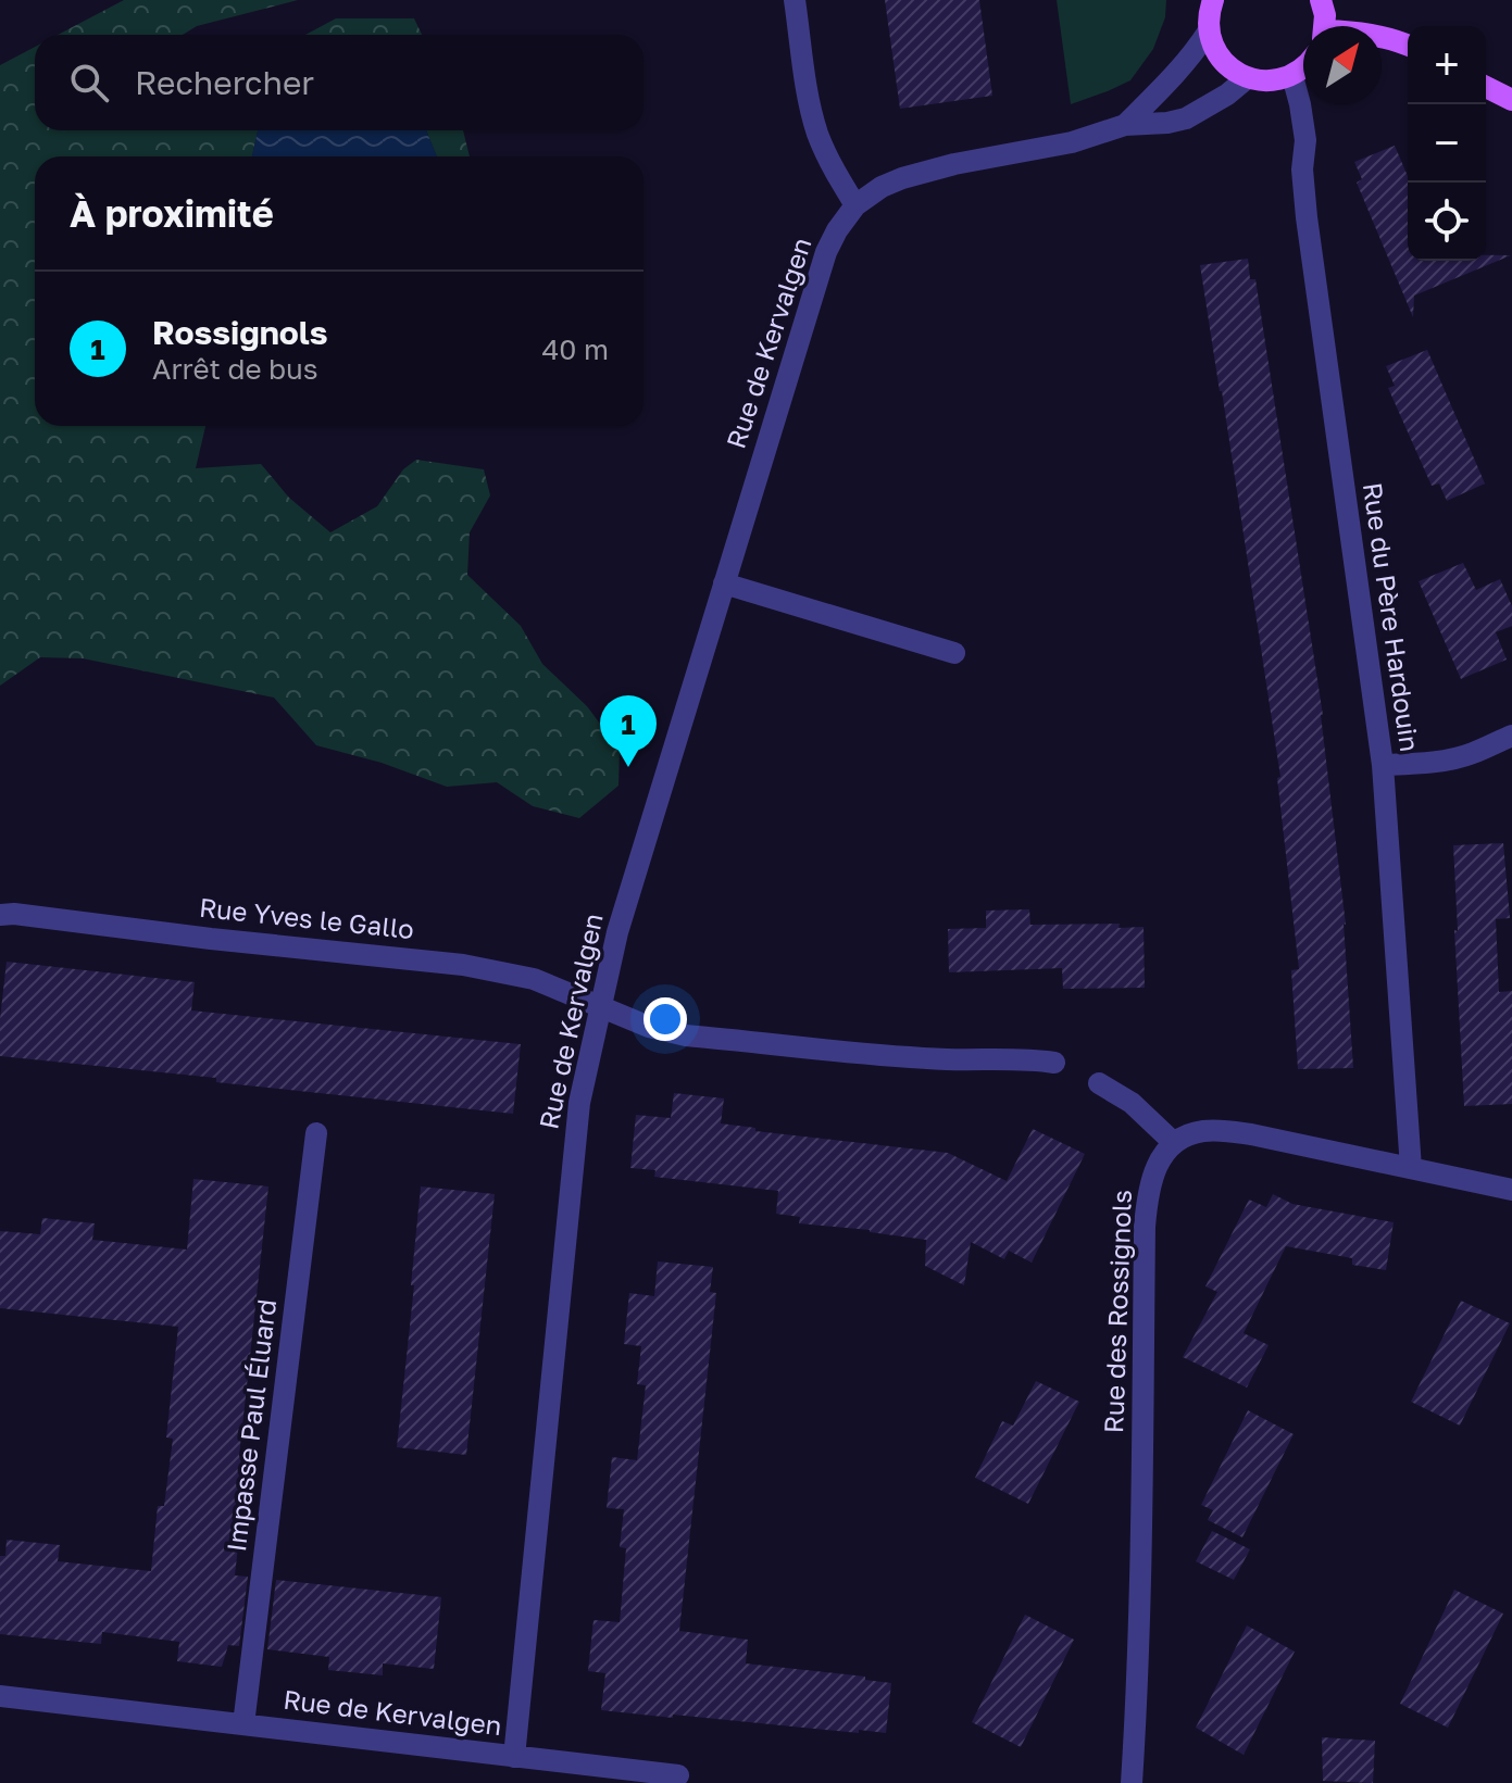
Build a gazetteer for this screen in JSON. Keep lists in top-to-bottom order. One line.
{"streets":{"street":["Rue de Kervalgen","Rue du Père Hardouin","Rue Yves le Gallo","Rue des Rossignols","Impasse Paul Éluard"]},"crossings":[["Rue de Kervalgen","Rue Yves le Gallo"],["Rue de Kervalgen","Impasse Paul Éluard"]],"north":"top right","page":{"map_buttons":["+","−"],"search":"Rechercher","heading":"À proximité","list":[{"mark":"1","name":"Rossignols","note":"Arrêt de bus","value":"40 m"}],"pins":"1"}}
